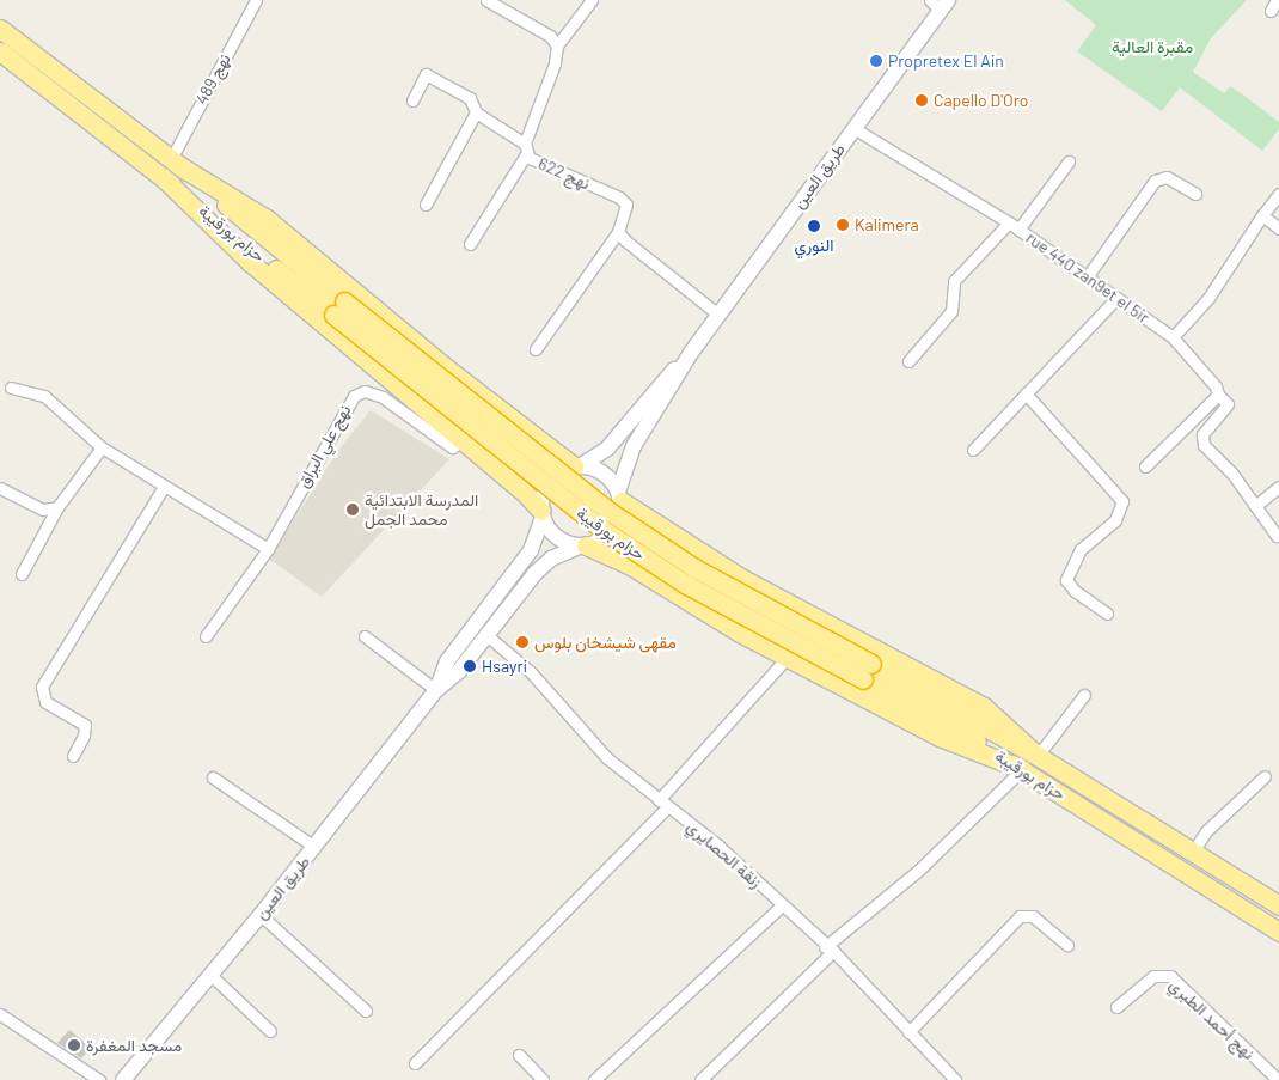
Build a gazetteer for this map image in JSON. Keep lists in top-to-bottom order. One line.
{"streets":{"highway":["حزام بورقيبة"],"main road":["طريق العين"],"street":["نهج 489","نهج 622","rue 440 zan9et el 5ir","نهج علي البراق","زنقة الحصايري","نهج أحمد الطبري"]},"crossings":[["نهج 489","حزام بورقيبة"],["طريق العين","rue 440 zan9et el 5ir"],["طريق العين","زنقة الحصايري"]],"parks":["مقبرة العالية"],"places":["Propretex El Ain","Capello D'Oro","Kalimera","النوري","المدرسة الابتدائية محمد الجمل","مقهى شيشخان بلوس","Hsayri","مسجد المغفرة"]}
